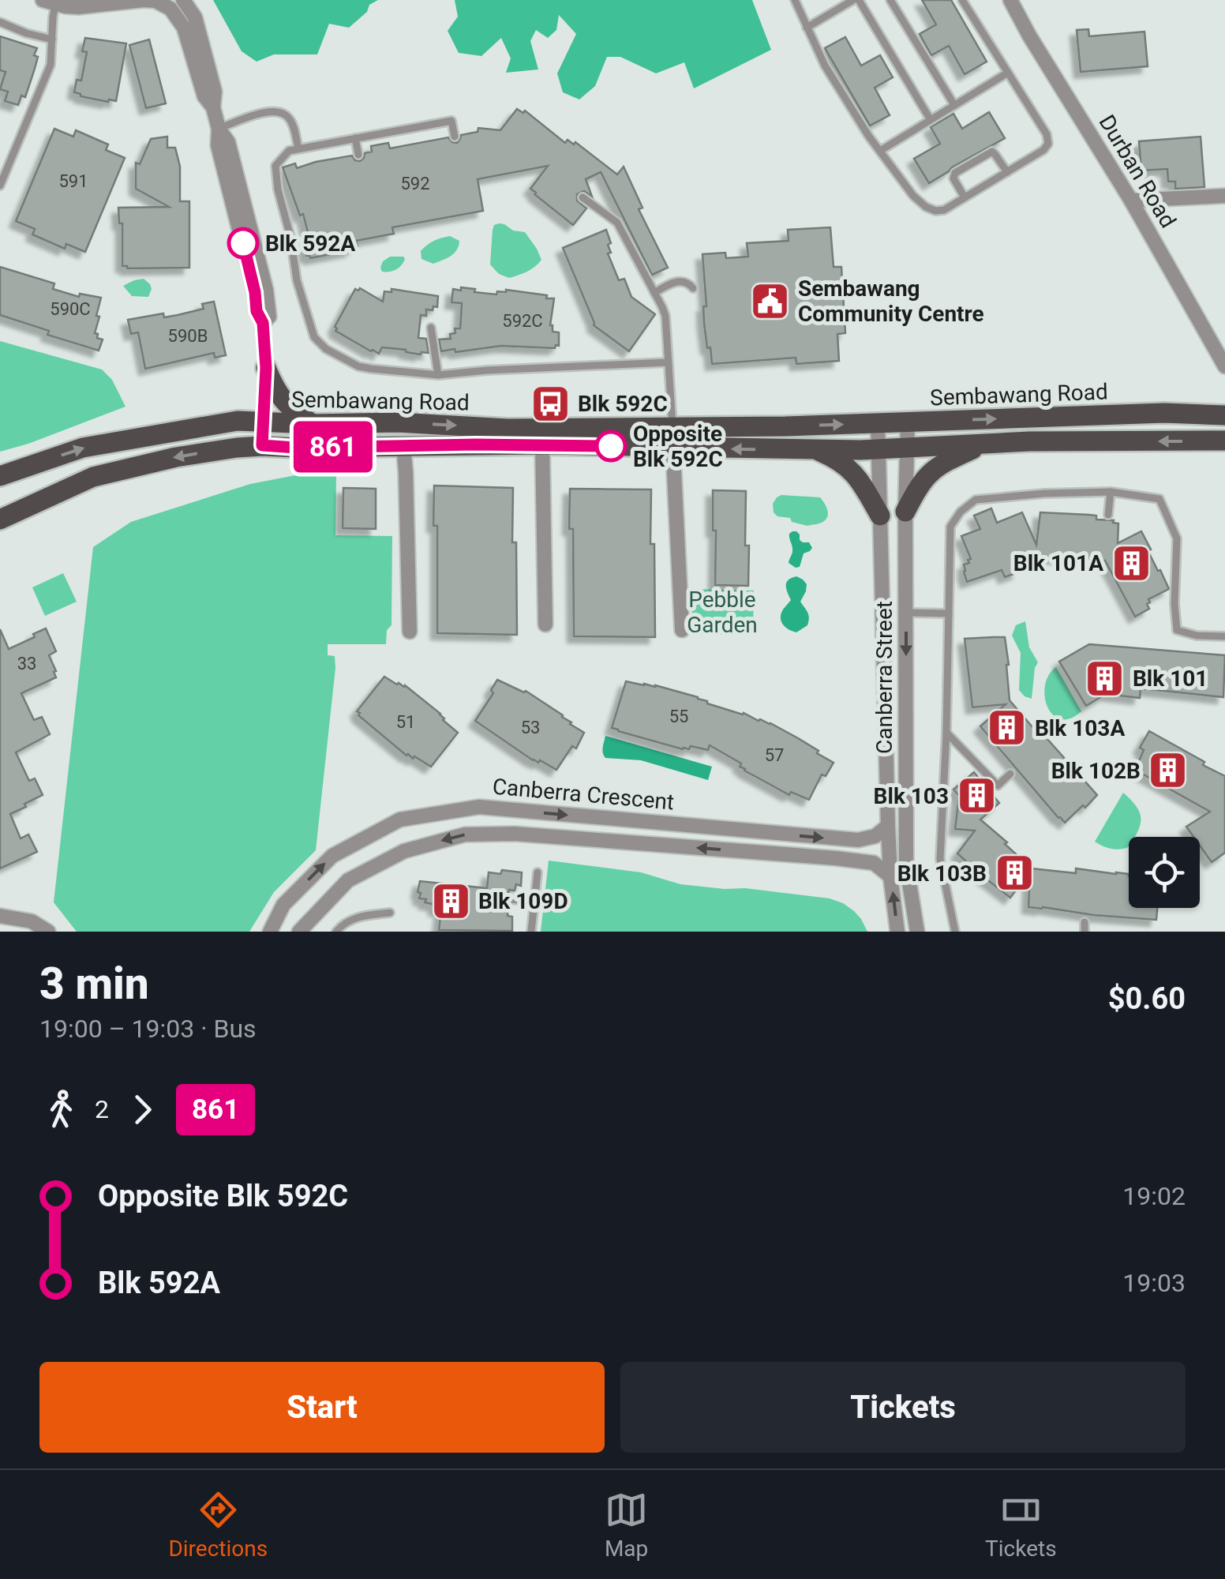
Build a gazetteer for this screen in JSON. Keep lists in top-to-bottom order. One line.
{"streets":{"main road":["Sembawang Road"],"street":["Durban Road","Canberra Street","Canberra Crescent"]},"crossings":[["Sembawang Road","Canberra Street"],["Canberra Street","Canberra Crescent"]],"parks":["Pebble Garden"],"places":{"other":["Blk 592A","Opposite Blk 592C"],"public building":["Sembawang Community Centre"],"bus stop":["Blk 592C"],"building":["Blk 101A","Blk 101","Blk 103A","Blk 102B","Blk 103","Blk 103B","Blk 109D"]},"lines":["bus line 861"],"house_numbers":["591","592","590C","592C","590B","33","55","51","53","57"],"page":{"on_map":"861","heading":["3 min","19:00 – 19:03 · Bus","$0.60"],"legs":["2","861"],"list":[{"name":"Opposite Blk 592C","value":"19:02"},{"name":"Blk 592A","value":"19:03"}],"buttons":["Start","Tickets"],"tabs":["Directions","Map","Tickets"]}}
